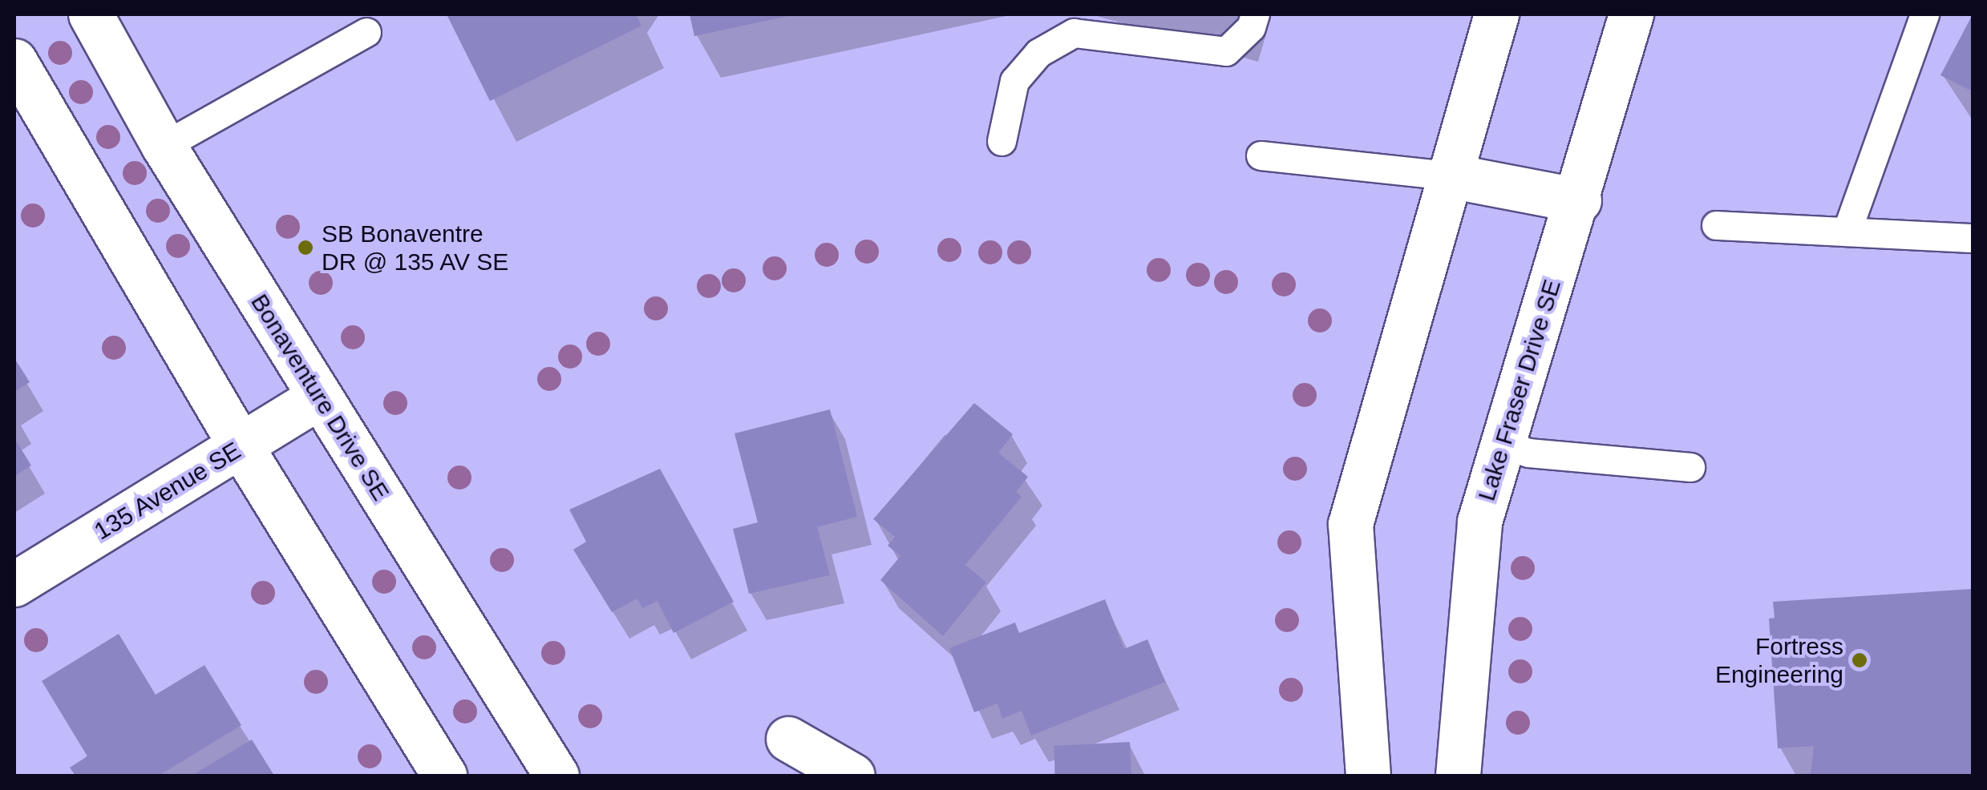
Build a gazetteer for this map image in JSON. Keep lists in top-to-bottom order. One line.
{"streets":{"street":["Lake Fraser Drive SE","Bonaventure Drive SE","135 Avenue SE"]},"crossings":[["Bonaventure Drive SE","135 Avenue SE"]],"places":["SB Bonaventre DR @ 135 AV SE","Fortress Engineering"]}
